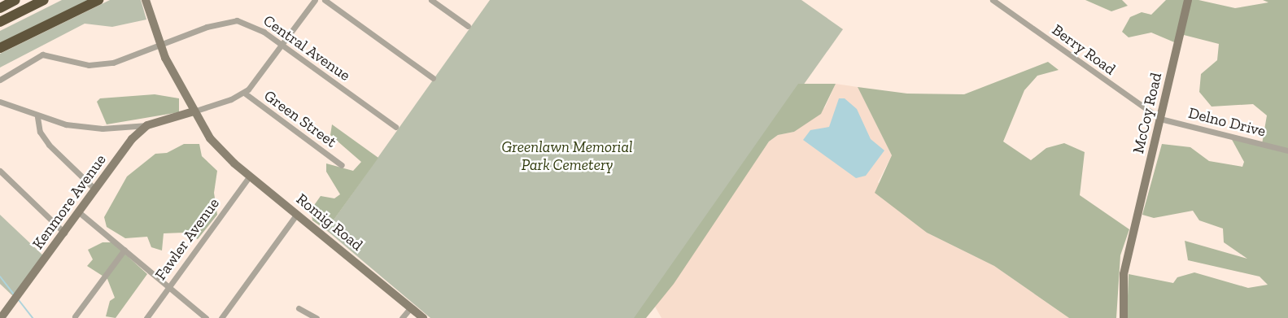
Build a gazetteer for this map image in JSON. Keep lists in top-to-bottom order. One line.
{"streets":{"street":["Central Avenue","Berry Road","McCoy Road","Green Street","Delno Drive","Kenmore Avenue","Romig Road","Fawler Avenue"]},"crossings":[["Central Avenue","Romig Road"],["Berry Road","McCoy Road"],["Berry Road","Delno Drive"],["McCoy Road","Delno Drive"],["Romig Road","Fawler Avenue"]],"parks":["Greenlawn Memorial Park Cemetery"]}
